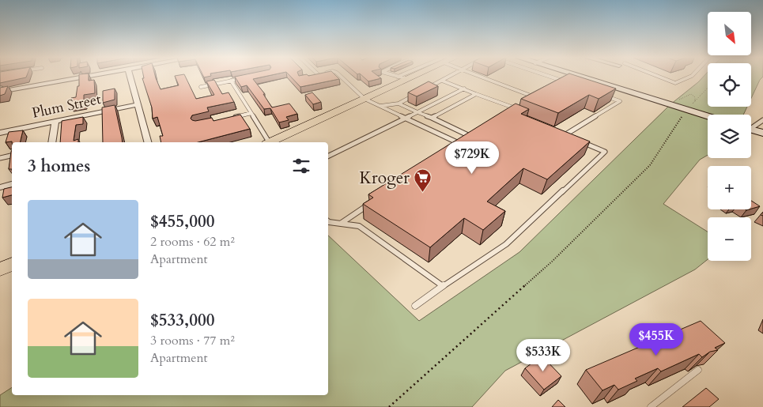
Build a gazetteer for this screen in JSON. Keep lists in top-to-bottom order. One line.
{"streets":{"street":["Plum Street"]},"places":{"supermarket":["Kroger"]},"north":"bottom right","page":{"map_buttons":["+","−"],"price":["$729K","$455K","$533K"],"heading":"3 homes","list":[{"name":"$455,000","note":"2 rooms · 62 m² · Apartment"},{"name":"$533,000","note":"3 rooms · 77 m² · Apartment"}]}}
